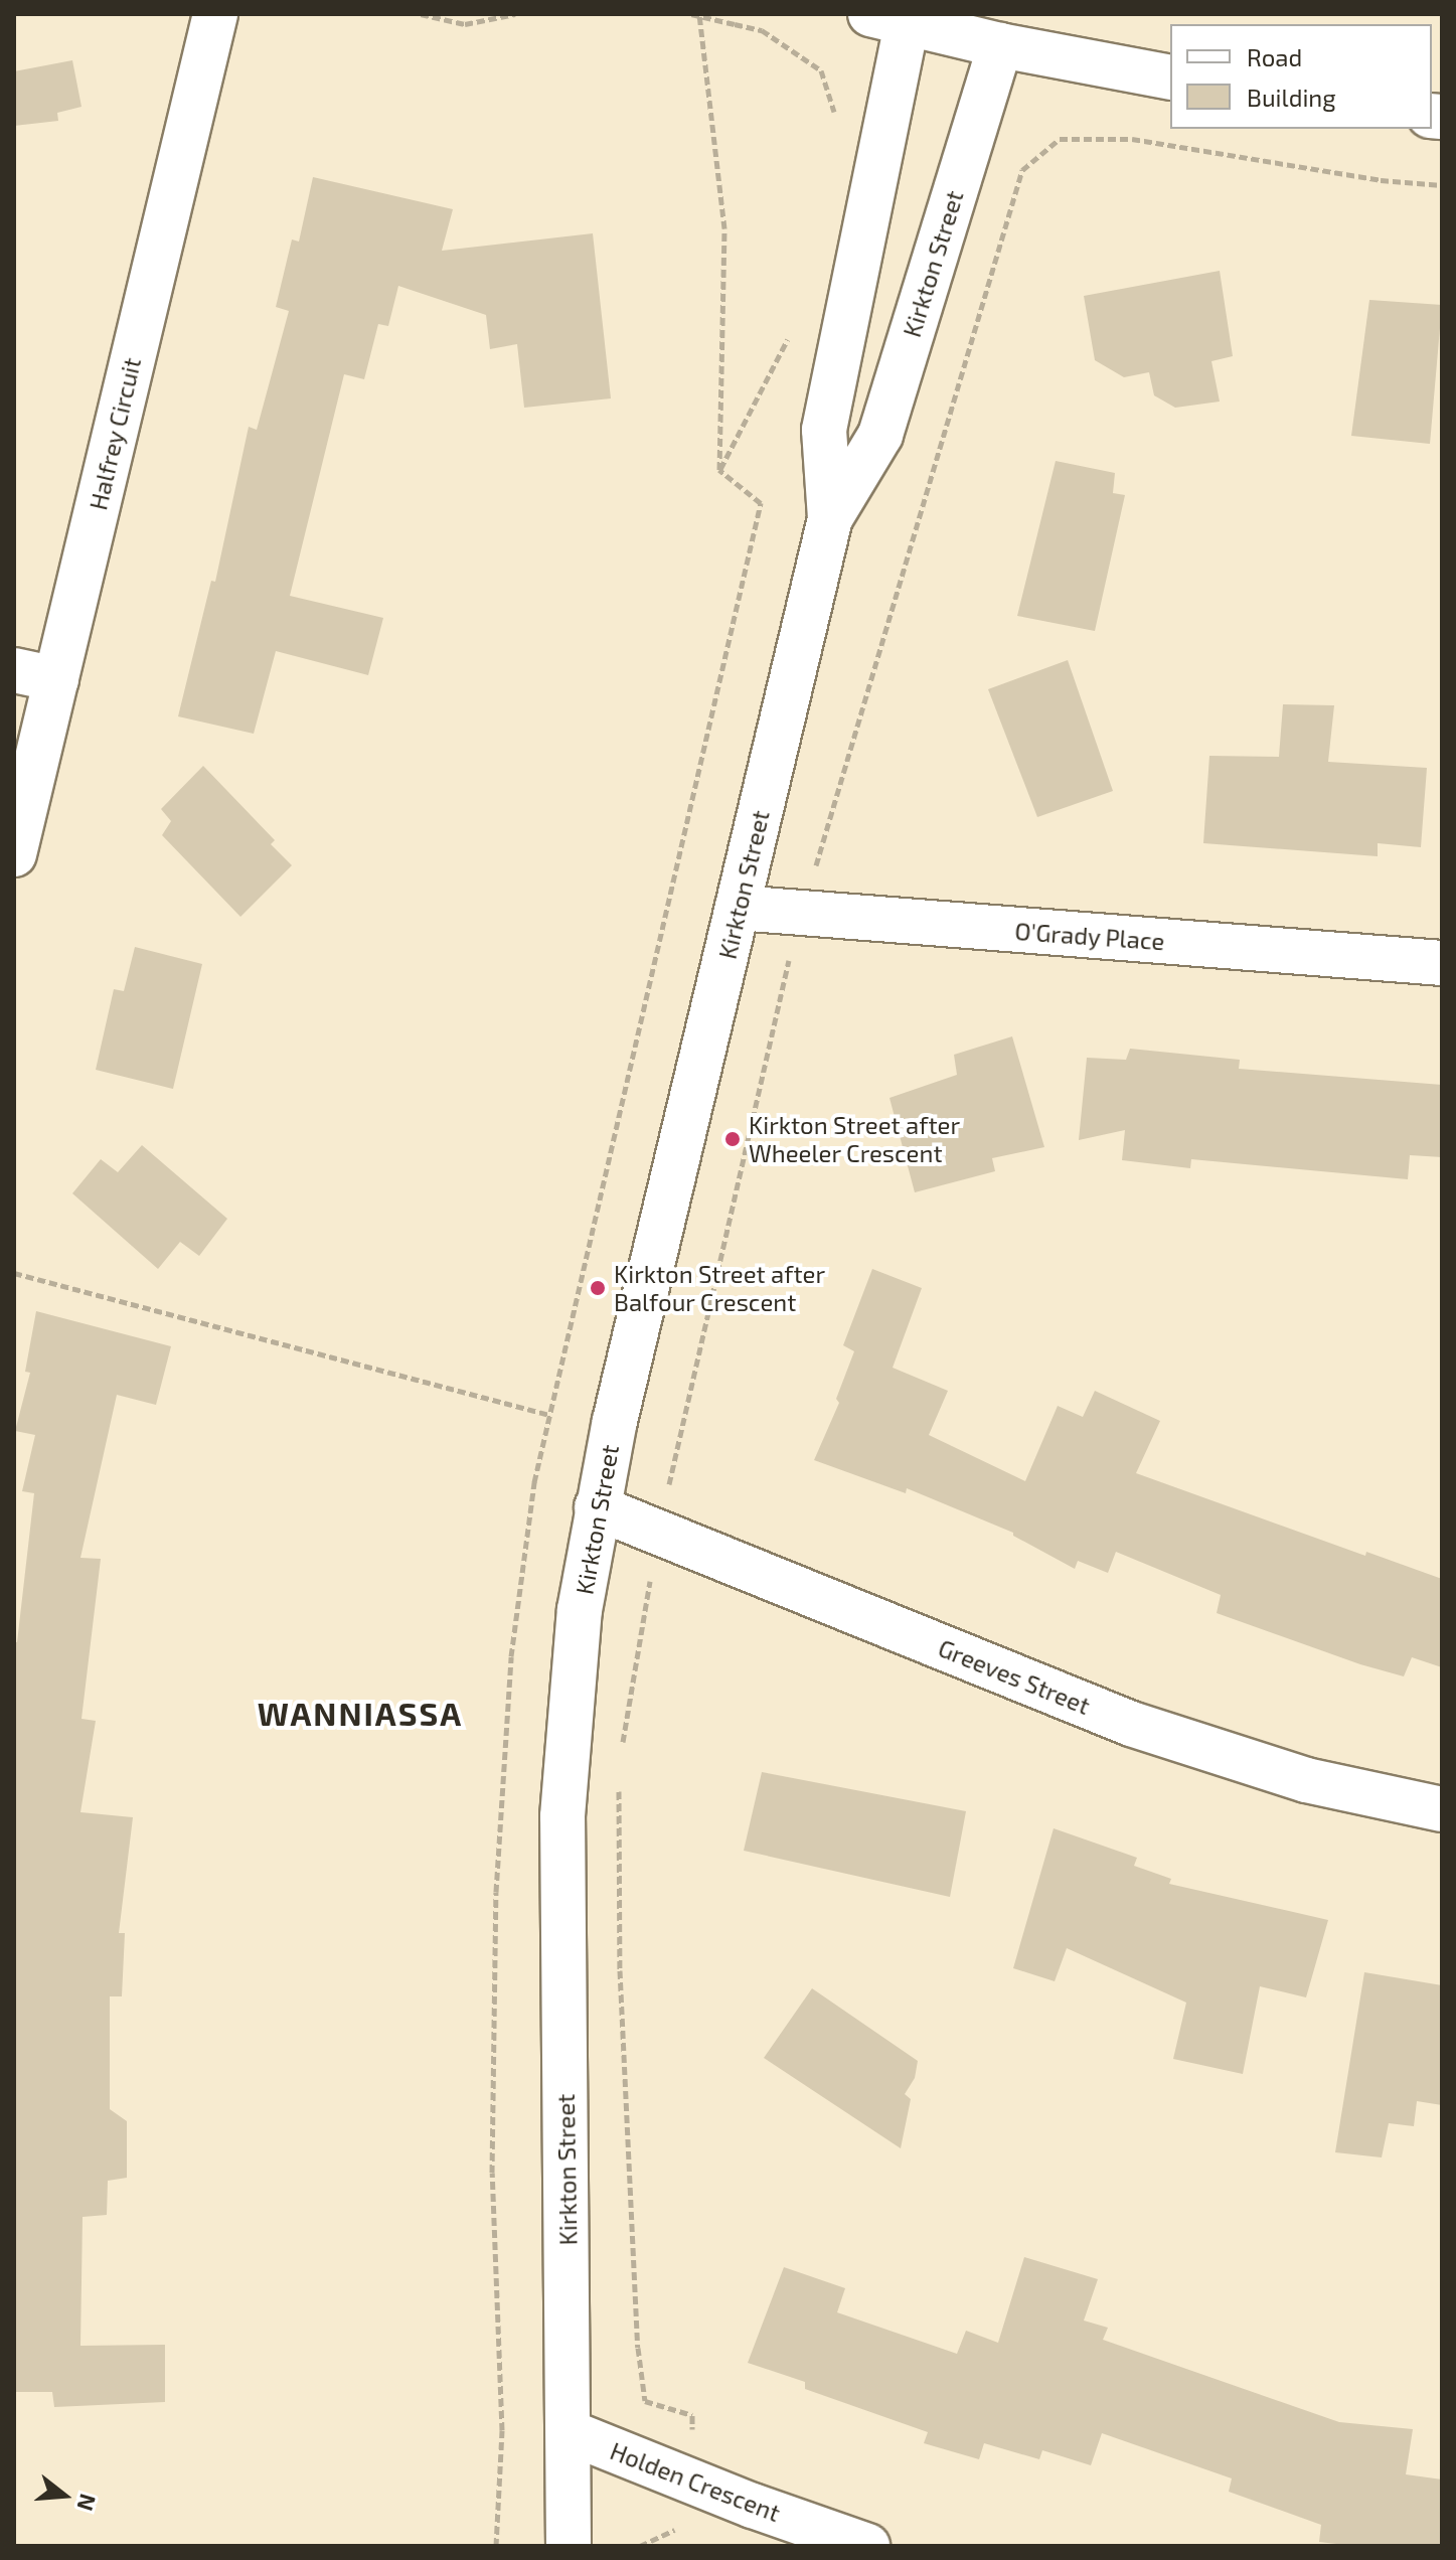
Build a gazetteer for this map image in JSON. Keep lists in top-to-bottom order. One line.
{"streets":{"street":["Kirkton Street","Halfrey Circuit","O'Grady Place","Greeves Street","Holden Crescent"]},"crossings":[["Kirkton Street","O'Grady Place"],["Kirkton Street","Greeves Street"],["Kirkton Street","Holden Crescent"]],"districts":["WANNIASSA"],"places":["Kirkton Street after Wheeler Crescent","Kirkton Street after Balfour Crescent"],"legend":["Road","Building"],"north":"right"}
